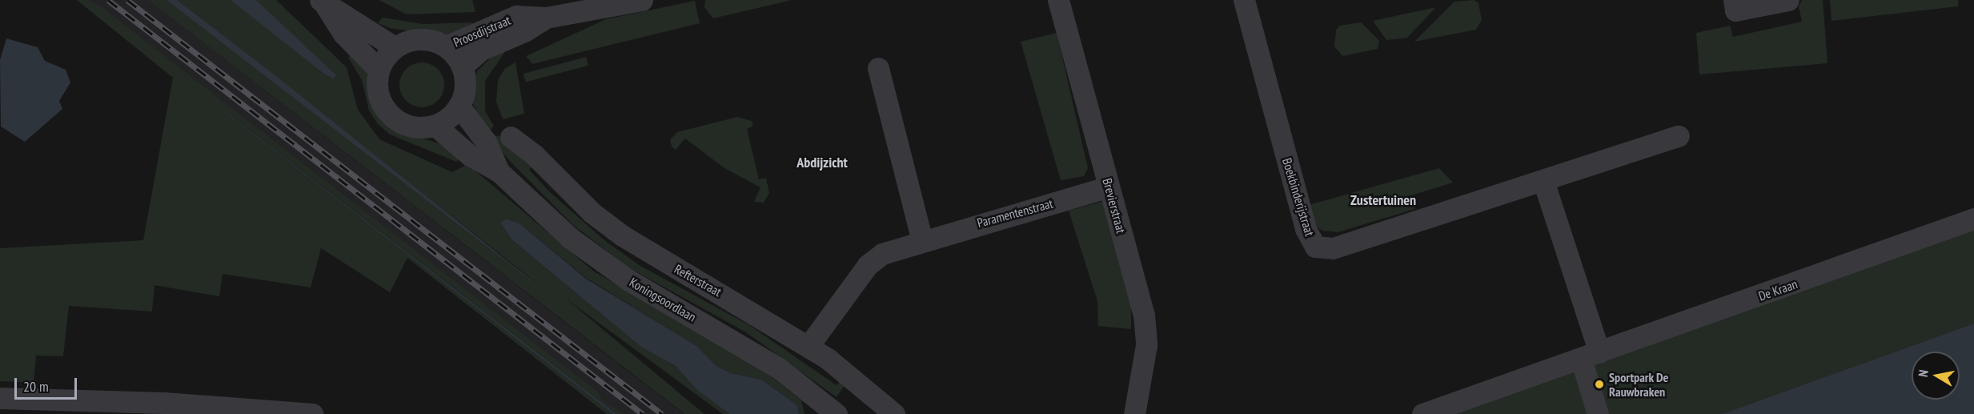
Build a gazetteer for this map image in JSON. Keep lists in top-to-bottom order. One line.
{"streets":{"street":["Proosdijstraat","Boekbinderijstraat","Brevierstraat","Paramentenstraat","Refterstraat","De Kraan","Koningsoordlaan"]},"crossings":[["Proosdijstraat","Koningsoordlaan"],["Brevierstraat","Paramentenstraat"],["Paramentenstraat","Refterstraat"]],"districts":["Abdijzicht","Zustertuinen"],"places":["Sportpark De Rauwbraken"],"scale_bar":"20 m","north":"left"}
